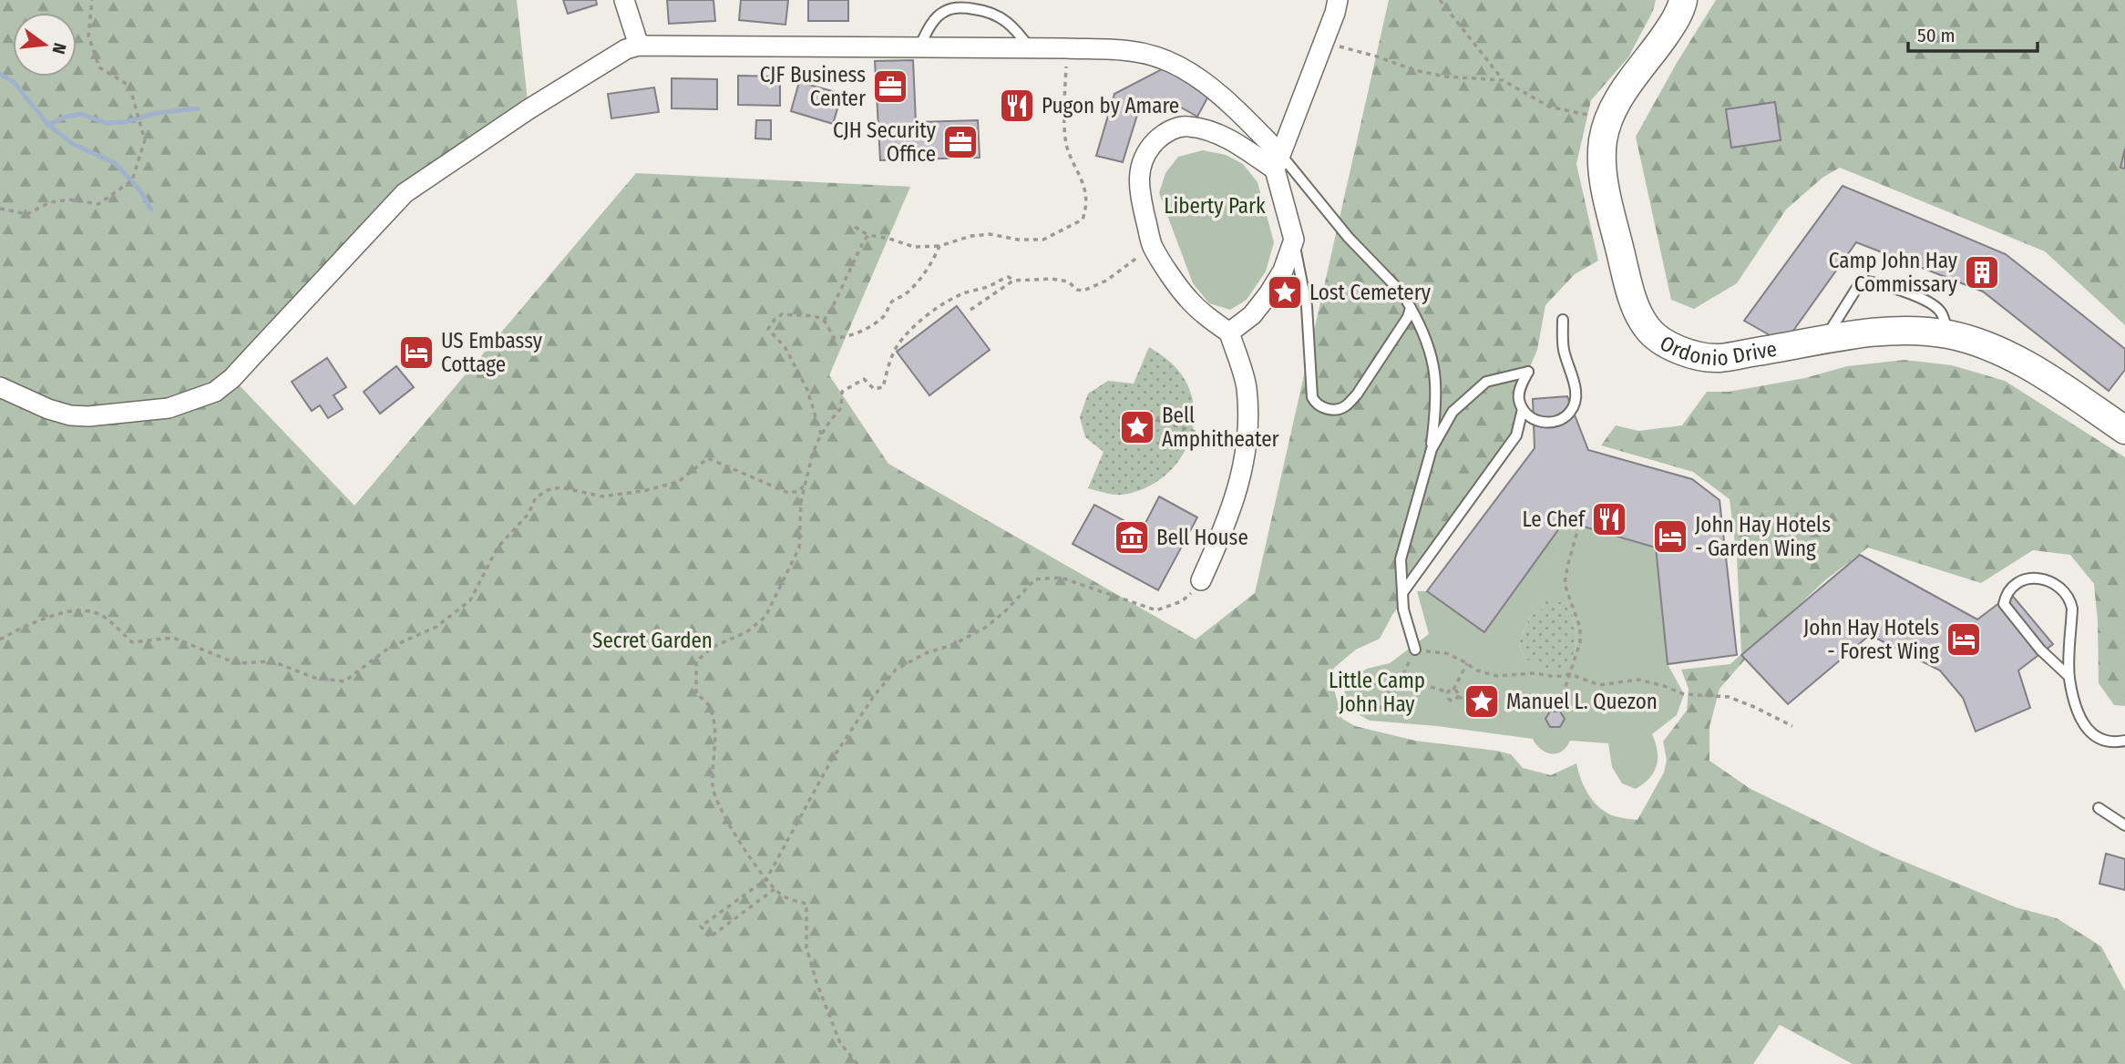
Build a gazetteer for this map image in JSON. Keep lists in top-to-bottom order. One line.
{"streets":{"street":["Ordonio Drive"]},"parks":["Liberty Park","Secret Garden","Little Camp John Hay"],"places":{"office":["CJF Business Center","CJH Security Office"],"restaurant":["Pugon by Amare","Le Chef"],"building":["Camp John Hay Commissary"],"place":["Lost Cemetery","Bell Amphitheater","Manuel L. Quezon"],"hotel":["US Embassy Cottage","John Hay Hotels - Garden Wing","John Hay Hotels - Forest Wing"],"museum":["Bell House"]},"scale_bar":"50 m","north":"right"}
